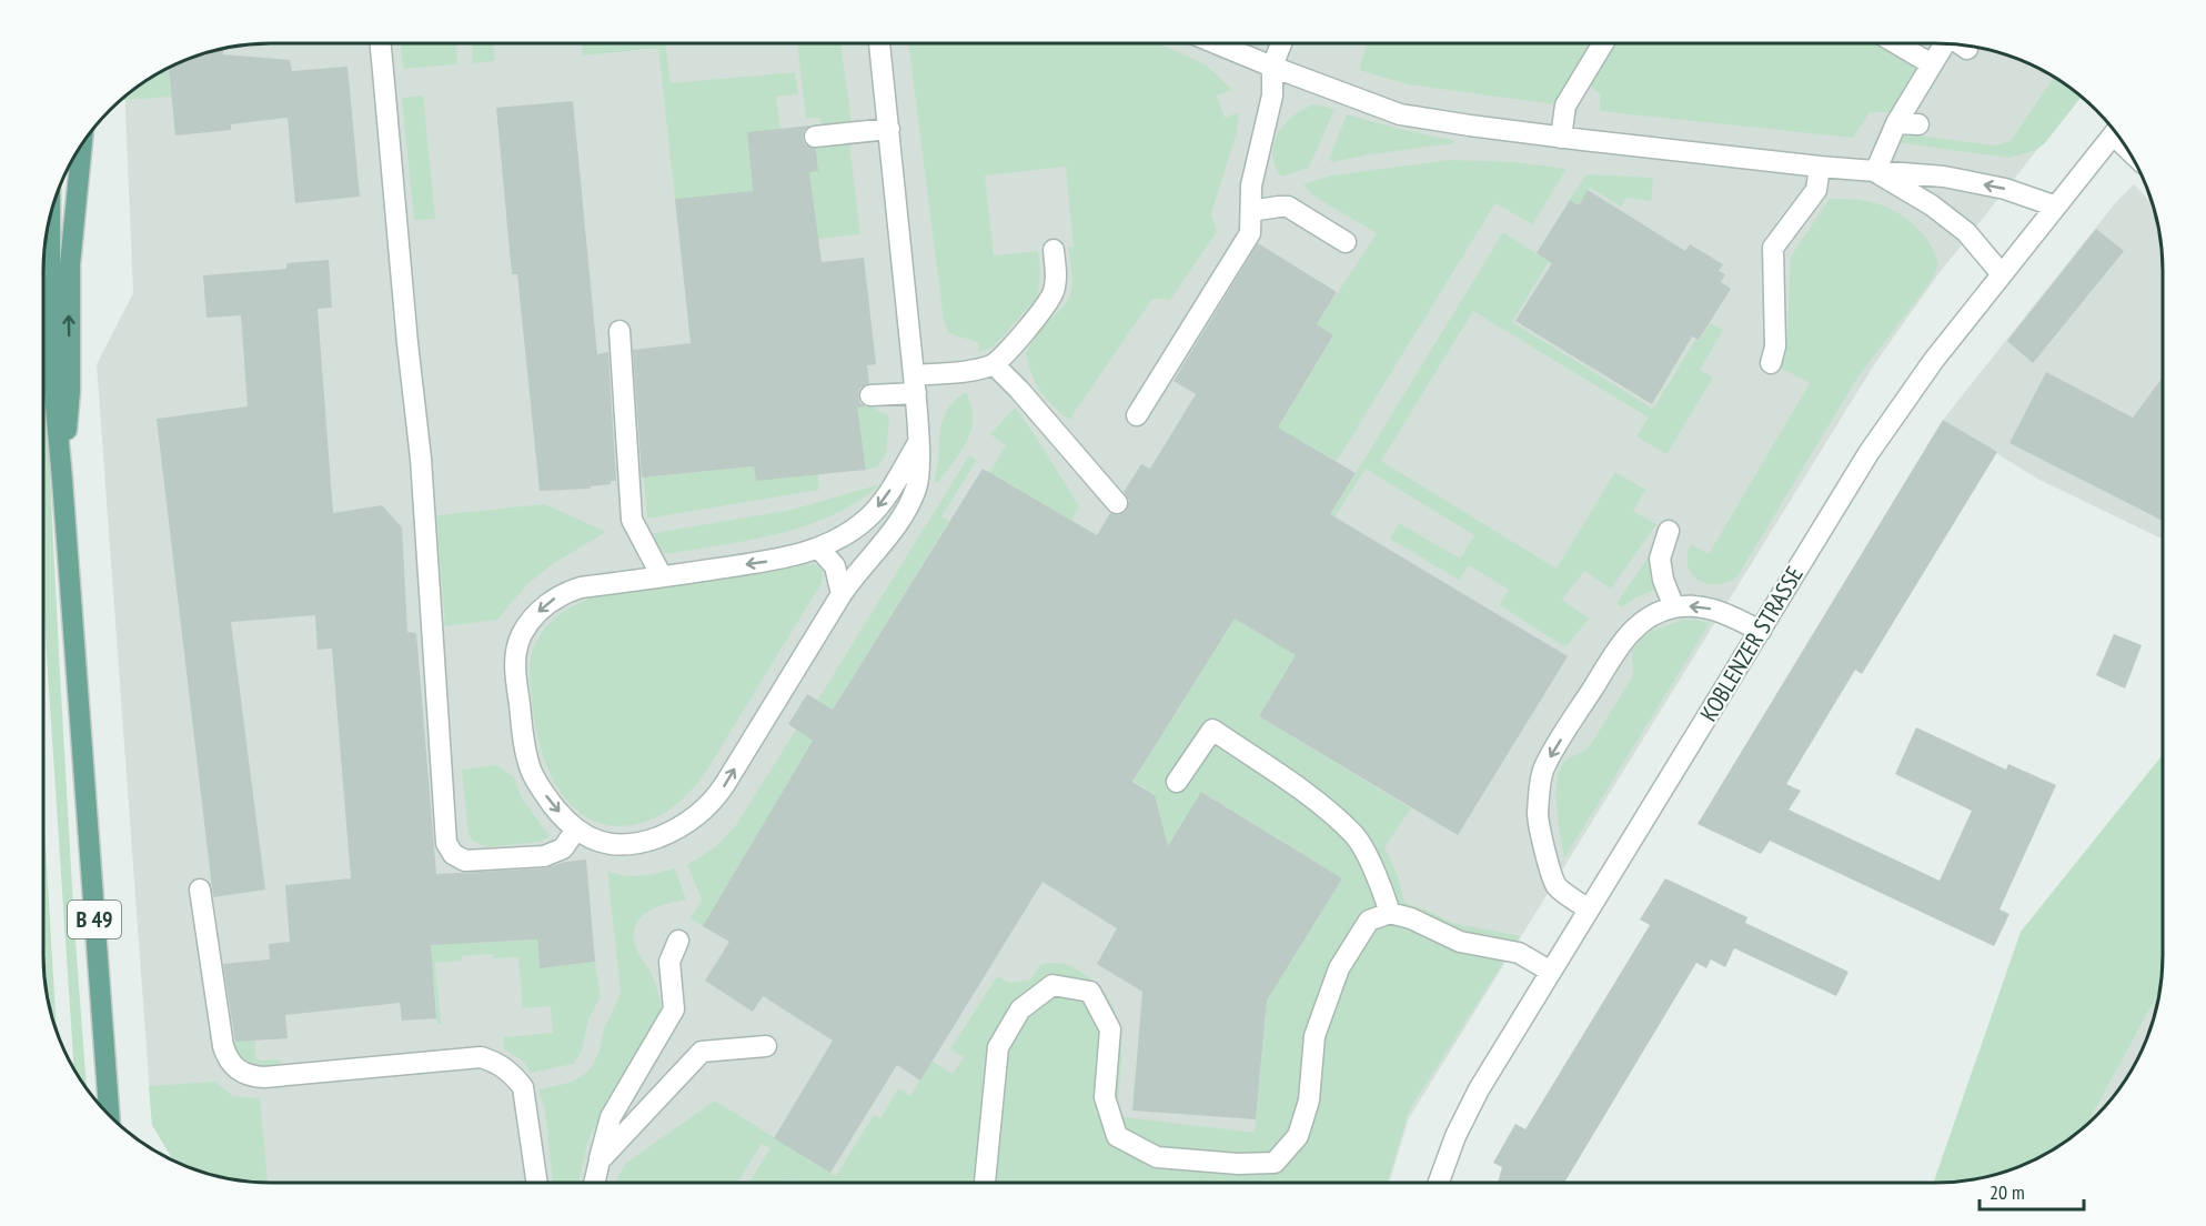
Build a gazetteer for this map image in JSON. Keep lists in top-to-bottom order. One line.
{"streets":{"main road":["B 49"],"street":["KOBLENZER STRASSE"]},"scale_bar":"20 m"}
